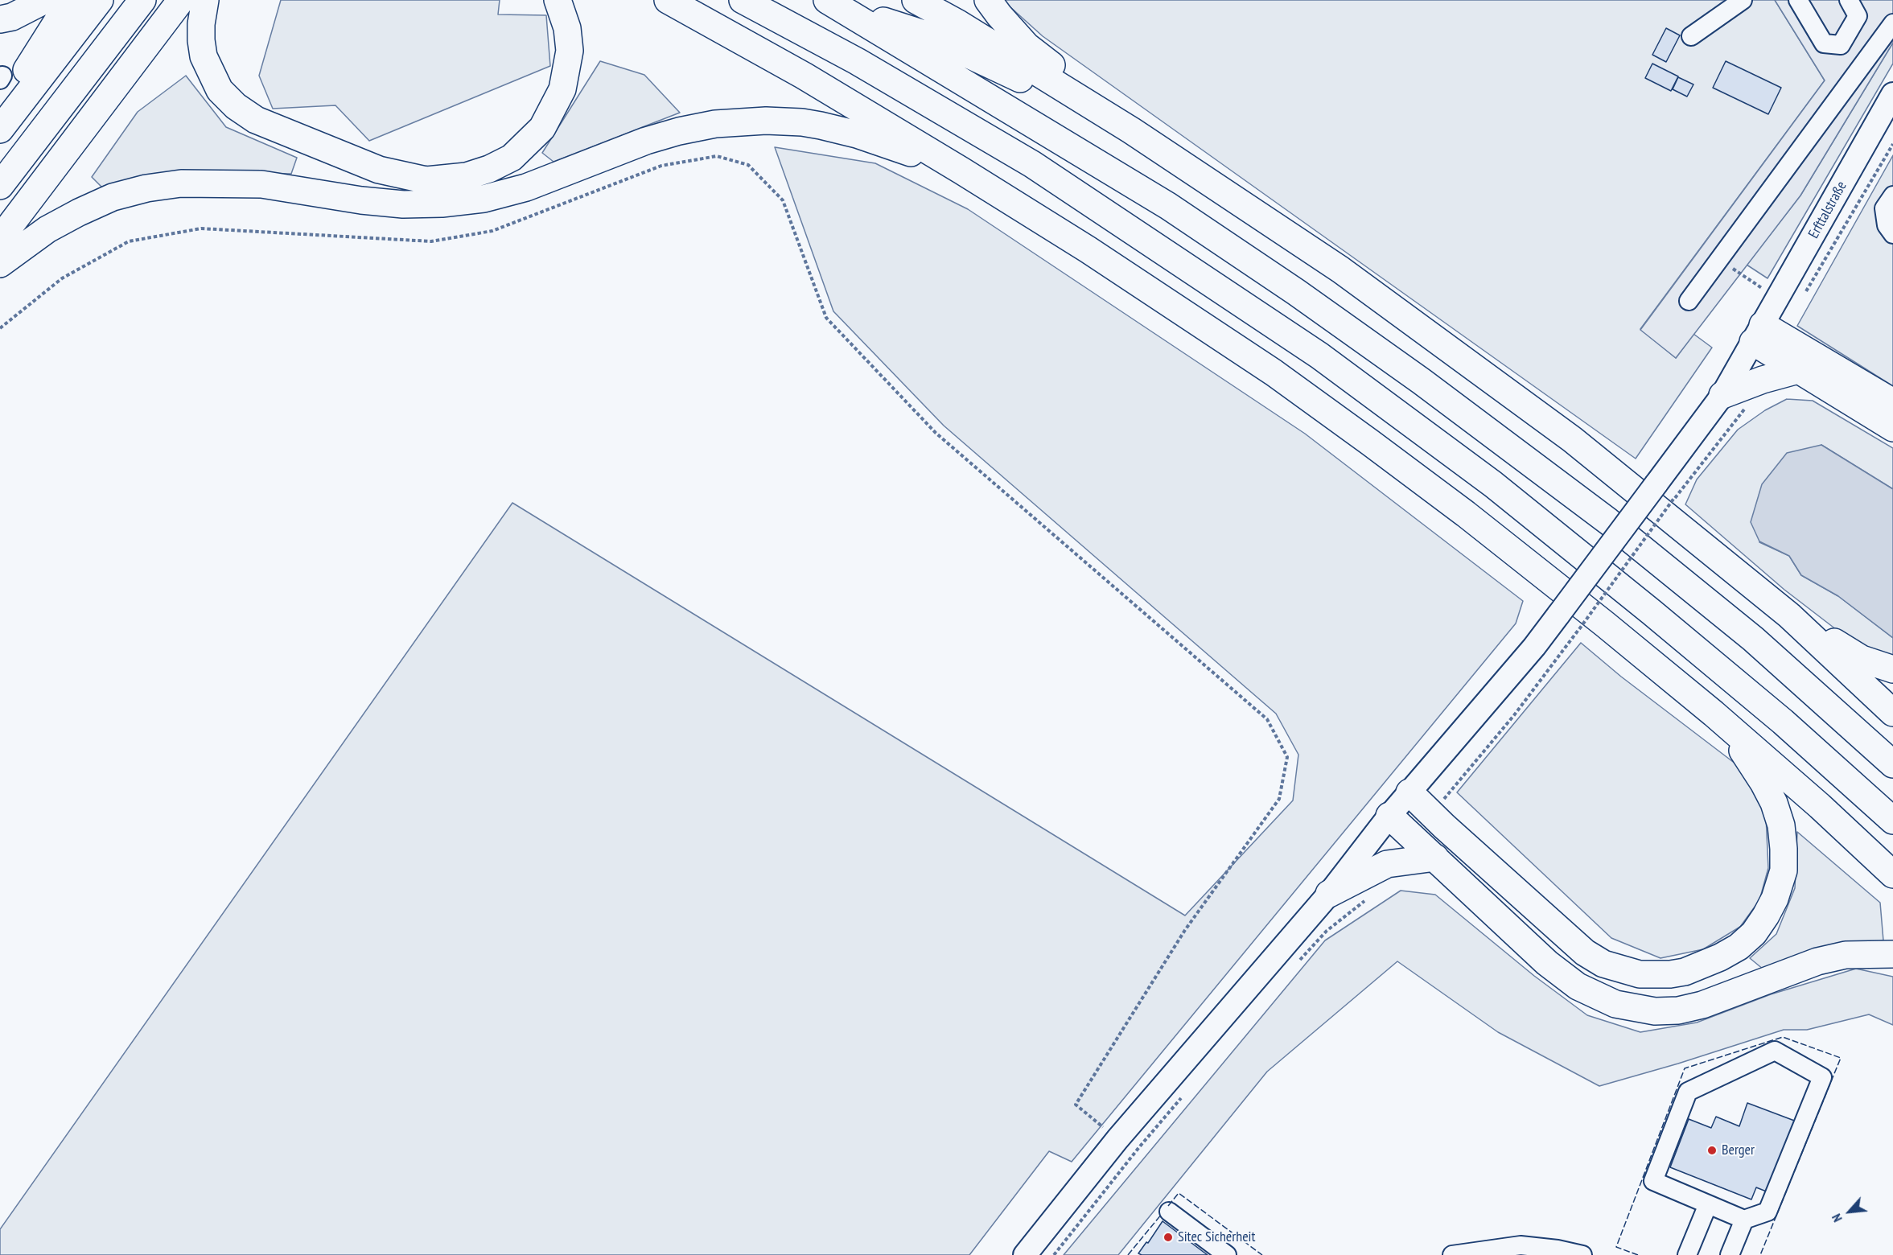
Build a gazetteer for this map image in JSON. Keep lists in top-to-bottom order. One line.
{"streets":{"main road":["Erfttalstraße"]},"places":["Berger","Sitec Sicherheit"],"north":"bottom left"}
